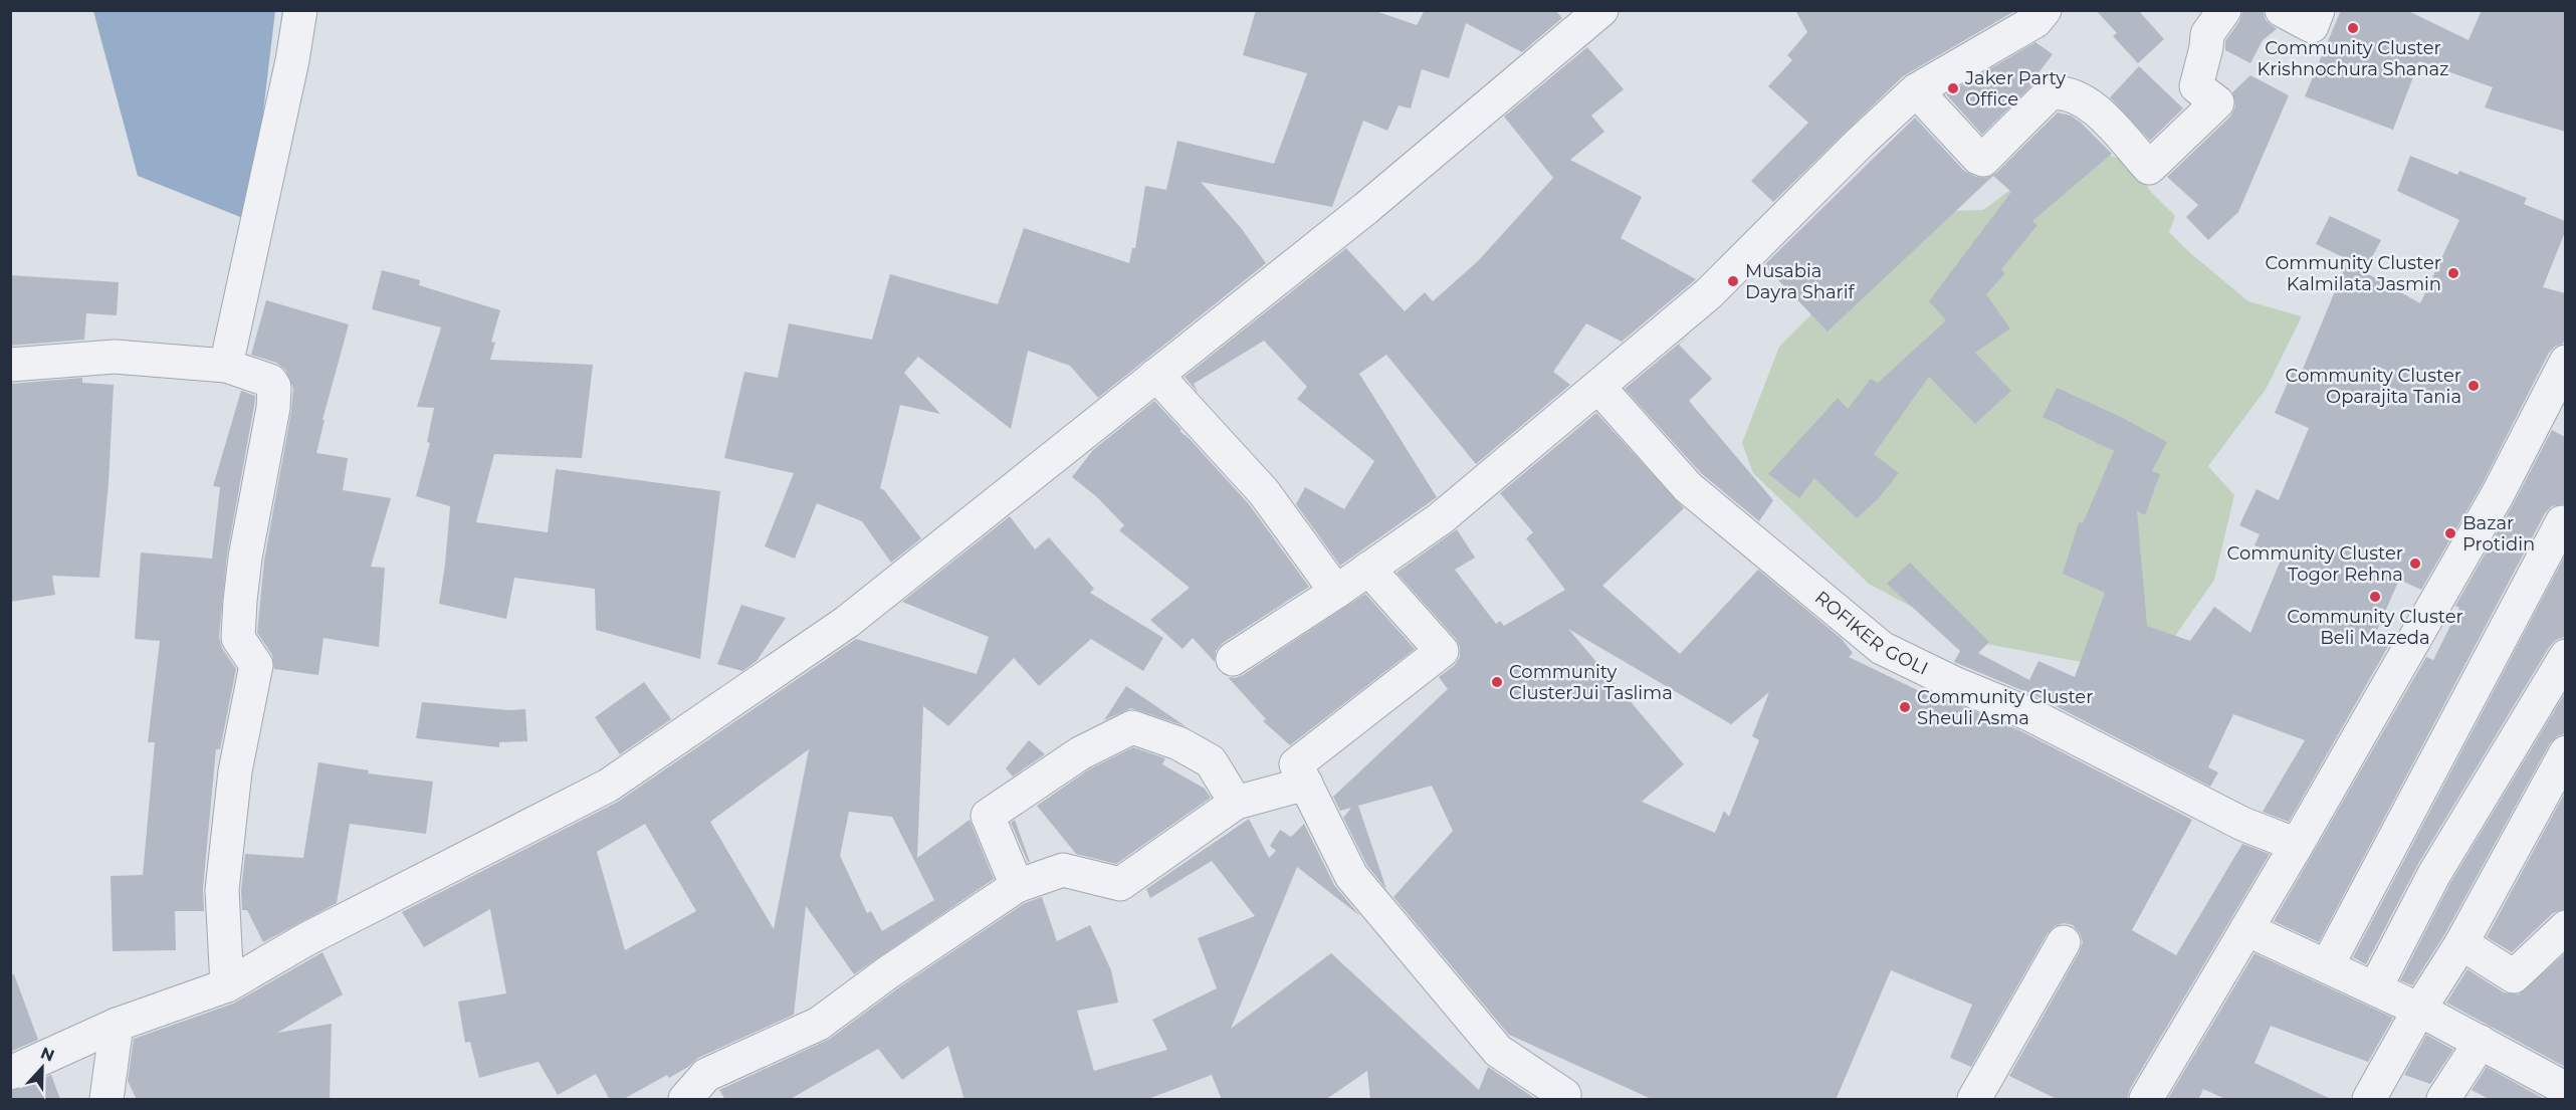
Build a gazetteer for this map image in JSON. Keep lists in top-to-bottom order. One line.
{"streets":{"street":["ROFIKER GOLI"]},"places":["Community Cluster Krishnochura Shanaz","Jaker Party Office","Community Cluster Kalmilata Jasmin","Musabia Dayra Sharif","Community Cluster Oparajita Tania","Bazar Protidin","Community Cluster Togor Rehna","Community Cluster Beli Mazeda","Community ClusterJui Taslima","Community Cluster Sheuli Asma"],"north":"top"}
